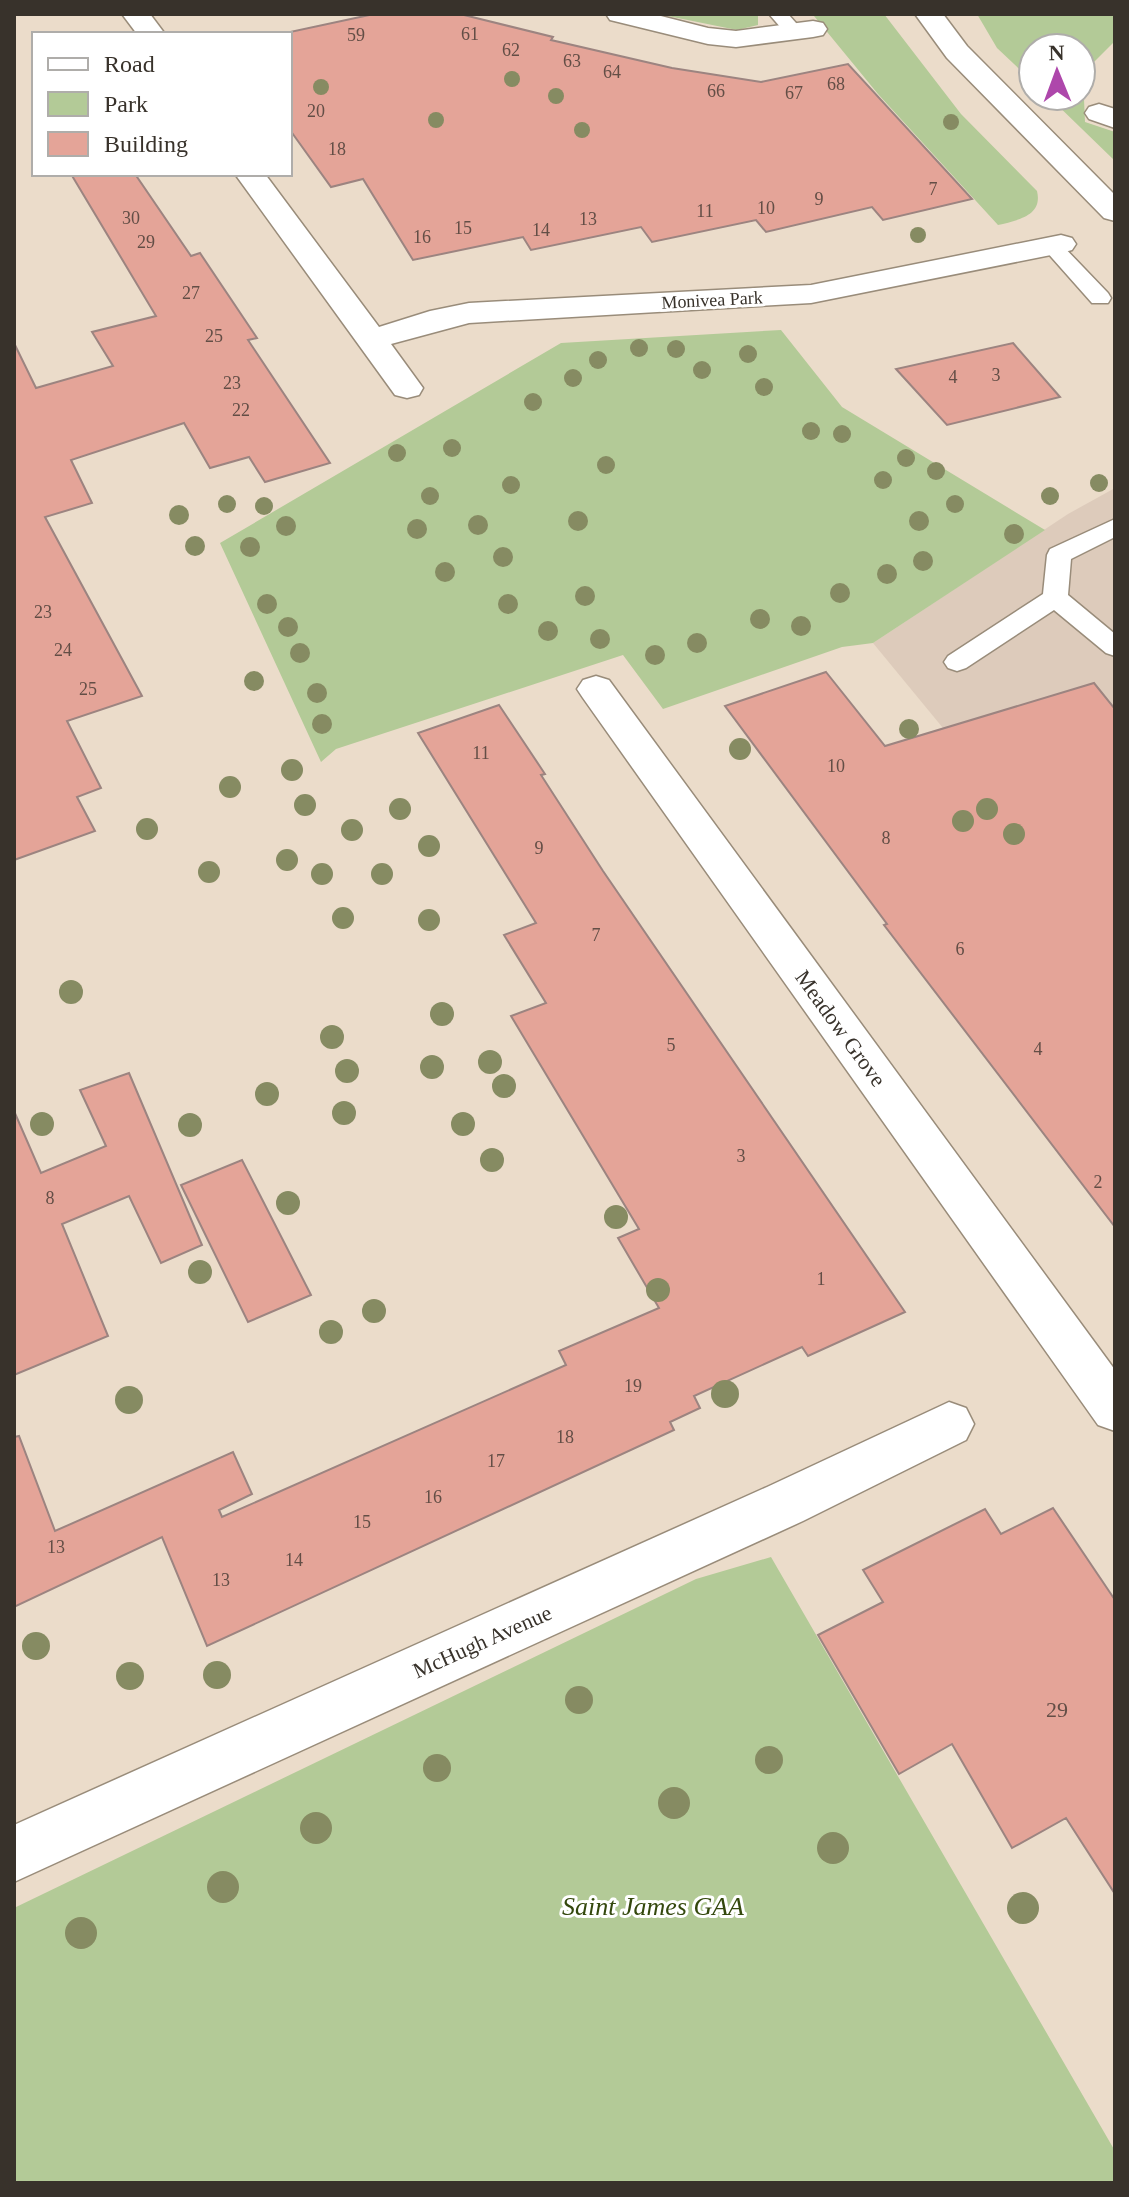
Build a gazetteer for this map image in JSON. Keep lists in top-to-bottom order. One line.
{"streets":{"street":["Monivea Park","Meadow Grove","McHugh Avenue"]},"parks":["Saint James GAA"],"house_numbers":["61","59","62","63","64","68","66","67","20","18","7","9","10","11","30","13","15","14","16","29","27","25","3","4","23","22","23","24","25","11","10","8","9","7","6","5","4","3","2","8","1","19","18","17","16","15","13","14","13","29"],"legend":["Road","Park","Building"],"north":"top"}
